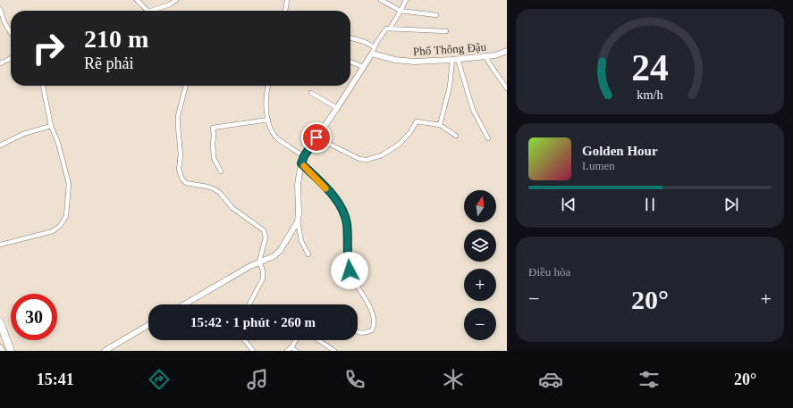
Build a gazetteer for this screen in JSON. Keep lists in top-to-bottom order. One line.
{"streets":{"street":["Phố Thông Đậu"]},"north":"top","page":{"turn":["210 m","Rẽ phải"],"song":["Golden Hour","Lumen"],"map_buttons":["+","−"],"tile":"Điều hòa","heat":["−","20°","+"],"limit":"30","trip":"15:42 · 1 phút · 260 m","tabs":["15:41","20°"],"gauge":["24","km/h"]}}
